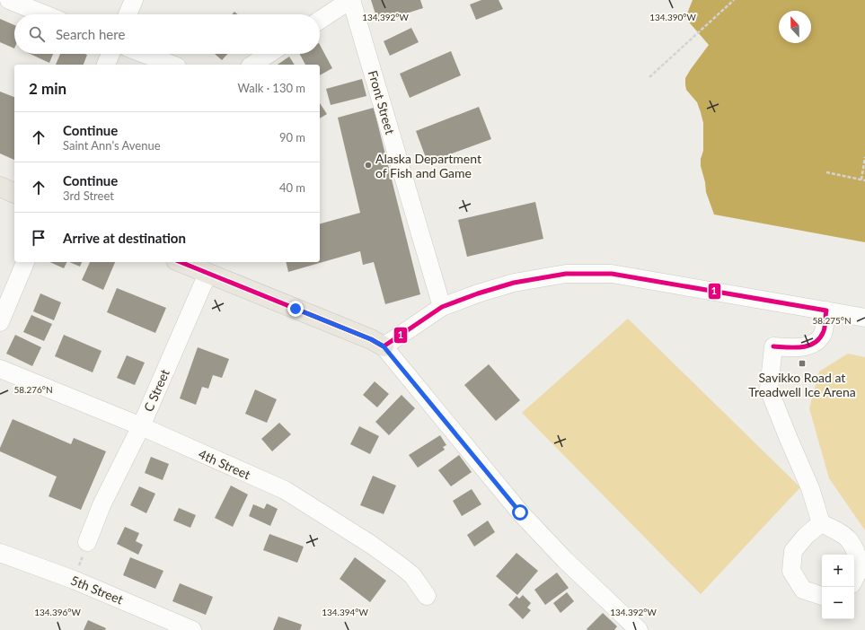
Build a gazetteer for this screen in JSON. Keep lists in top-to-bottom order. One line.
{"streets":{"street":["Front Street","C Street","4th Street","5th Street"]},"crossings":[["C Street","4th Street"]],"places":{"other":["Alaska Department of Fish and Game"],"transit":["Savikko Road at Treadwell Ice Arena"]},"lines":["transit line 1"],"north":"top","page":{"search":"Search here","heading":["2 min","Walk · 130 m"],"list":[["Continue","Saint Ann's Avenue","90 m"],["Continue","3rd Street","40 m"],"Arrive at destination"],"map_buttons":["+","−"]},"coordinates":["134.392°W","134.390°W","58.275°N","58.276°N","134.396°W","134.394°W"]}
